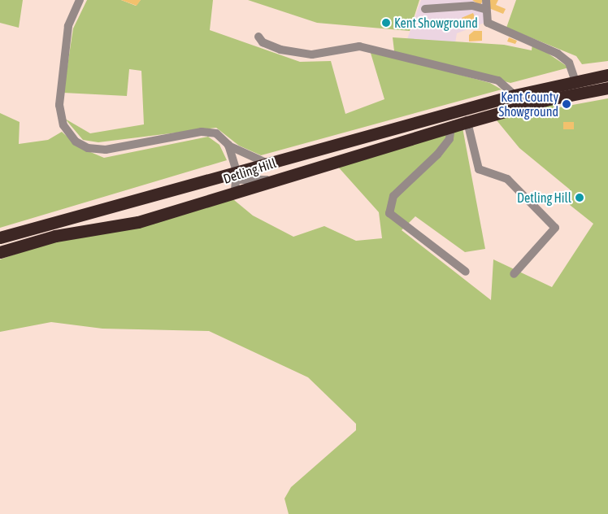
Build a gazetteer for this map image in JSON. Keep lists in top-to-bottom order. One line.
{"streets":{"highway":["Detling Hill"]},"places":["Kent Showground","Kent County Showground","Detling Hill"]}
